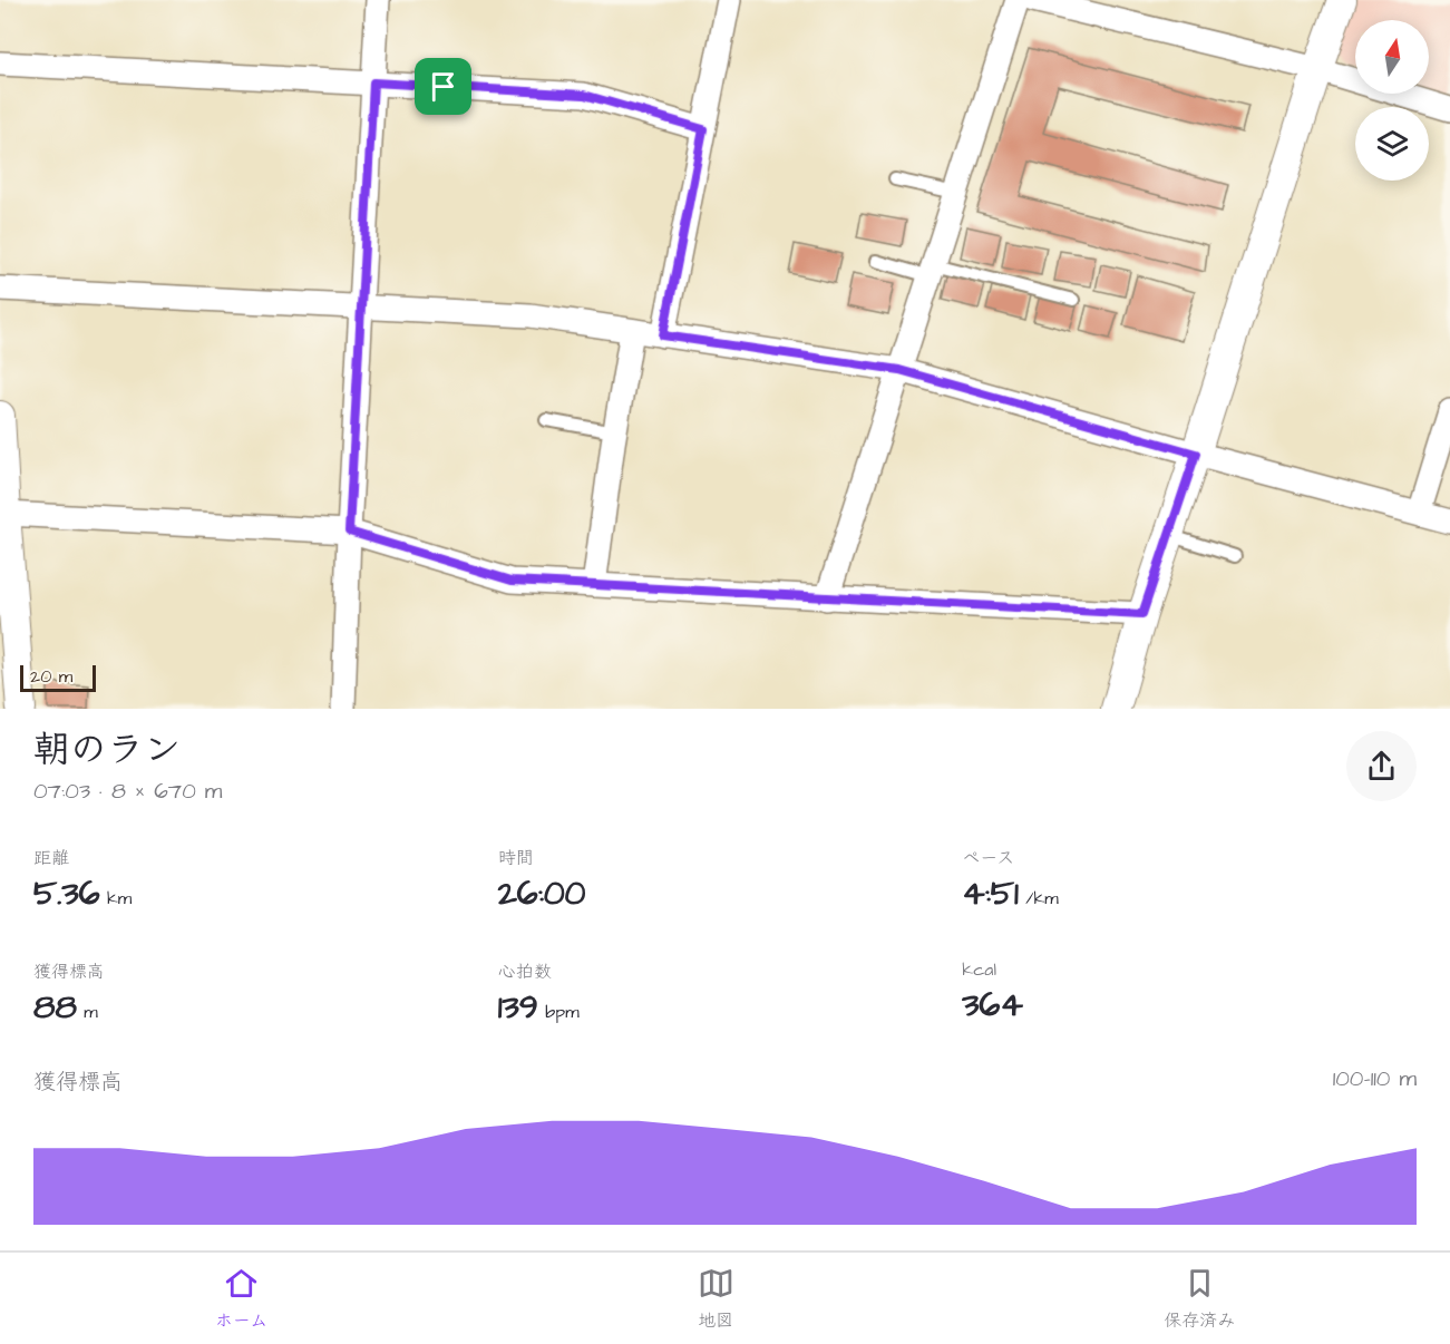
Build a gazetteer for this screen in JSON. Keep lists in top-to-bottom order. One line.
{"scale_bar":"20 m","north":"top","page":{"scale":"20 m","heading":["朝のラン","07:03 · 8 × 670 m"],"stats":[["距離","5.36 km"],["時間","26:00"],["ペース","4:51 /km"],["獲得標高","88 m"],["心拍数","139 bpm"],["kcal","364"]],"chart":["獲得標高","100–110 m"],"tabs":["ホーム","地図","保存済み"]}}
